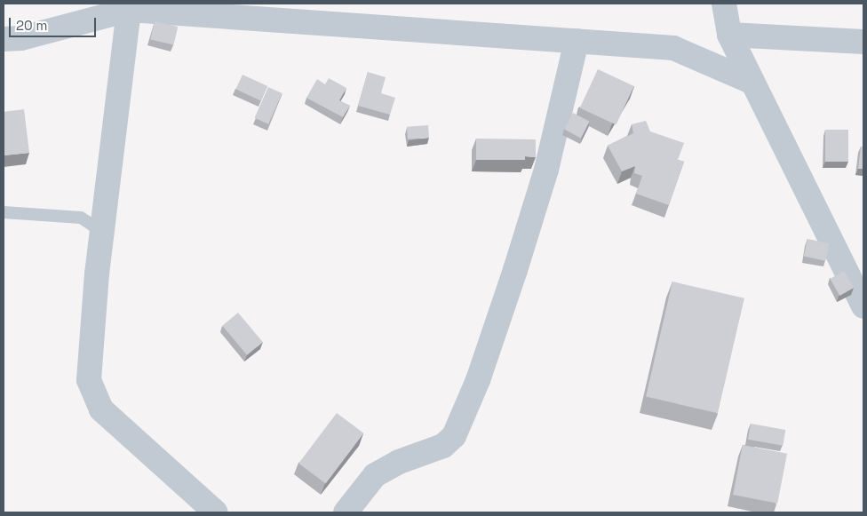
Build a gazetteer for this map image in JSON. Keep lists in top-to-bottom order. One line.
{"scale_bar":"20 m"}
